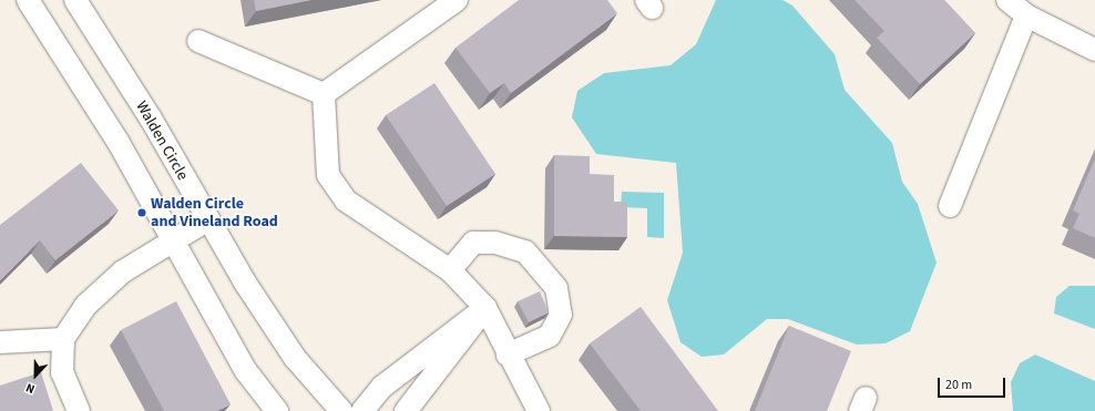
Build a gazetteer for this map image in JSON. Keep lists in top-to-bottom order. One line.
{"streets":{"street":["Walden Circle"]},"places":["Walden Circle and Vineland Road"],"scale_bar":"20 m","north":"bottom"}
